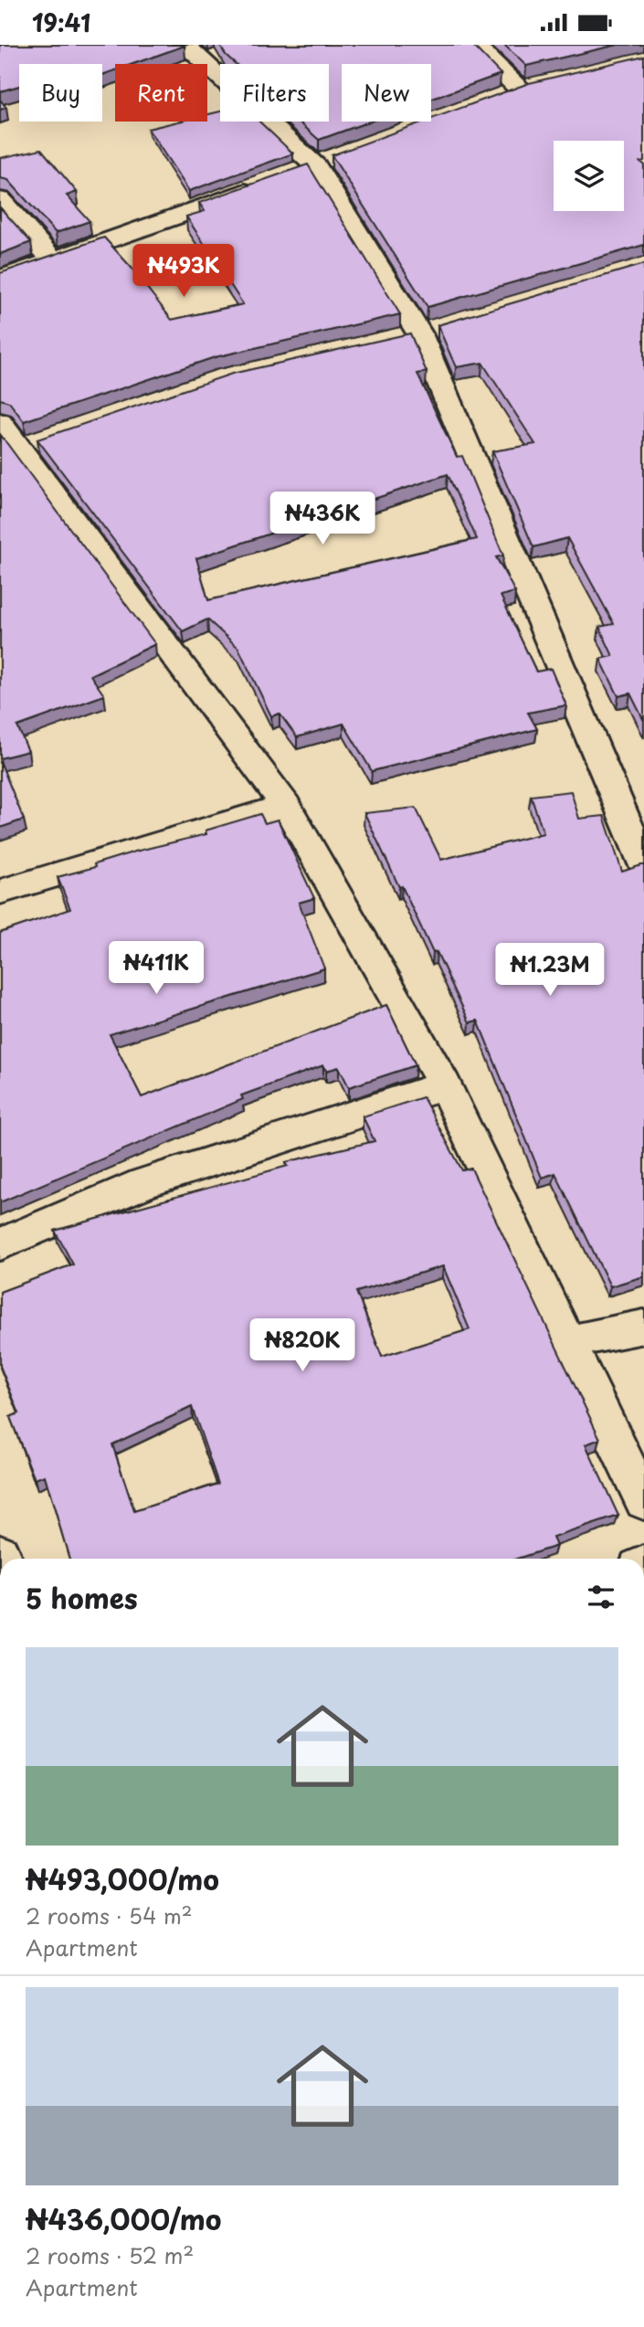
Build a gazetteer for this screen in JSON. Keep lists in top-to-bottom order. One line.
{"page":{"status":"19:41","chip":["Buy","Rent","Filters","New"],"price":["₦493K","₦436K","₦411K","₦1.23M","₦820K"],"heading":"5 homes","list":[{"name":"₦493,000/mo","note":"2 rooms · 54 m² · Apartment"},{"name":"₦436,000/mo","note":"2 rooms · 52 m² · Apartment"}]}}
